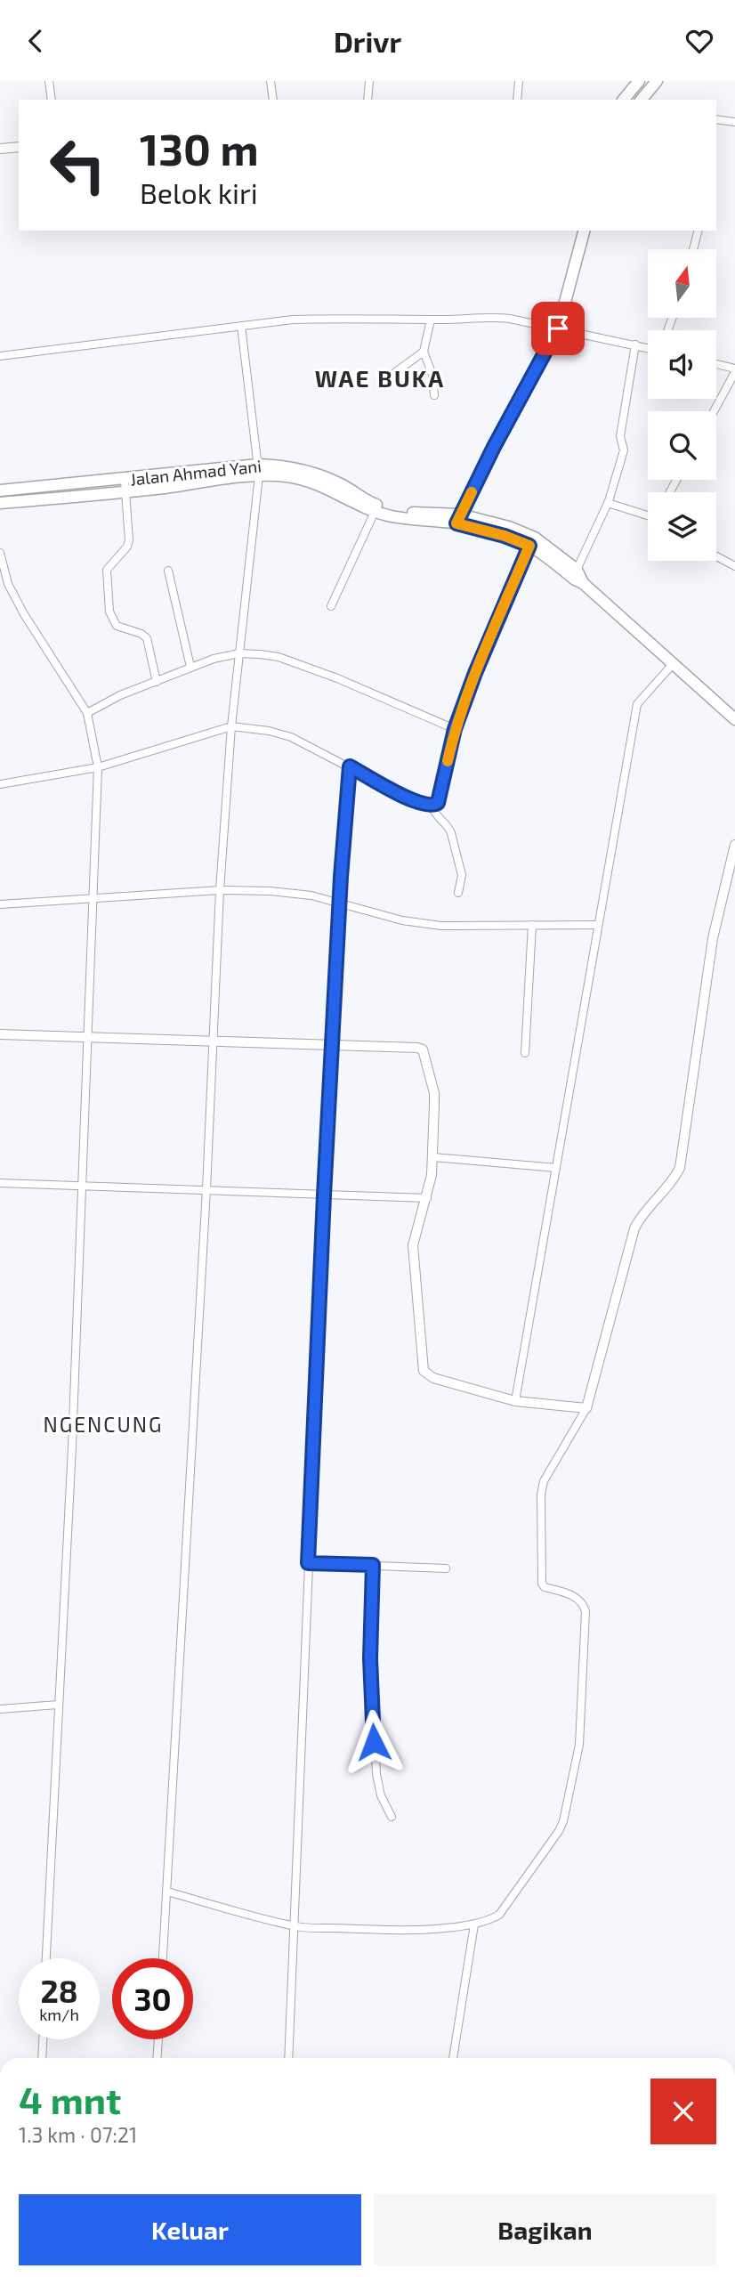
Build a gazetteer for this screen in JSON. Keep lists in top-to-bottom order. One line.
{"streets":{"highway":["Jalan Ahmad Yani"]},"districts":["WAE BUKA","NGENCUNG"],"north":"top","page":{"header":"Drivr","turn":["130 m","Belok kiri"],"speed":"28 km/h","limit":"30","heading":["4 mnt","1.3 km · 07:21"],"buttons":["Keluar","Bagikan"]}}
